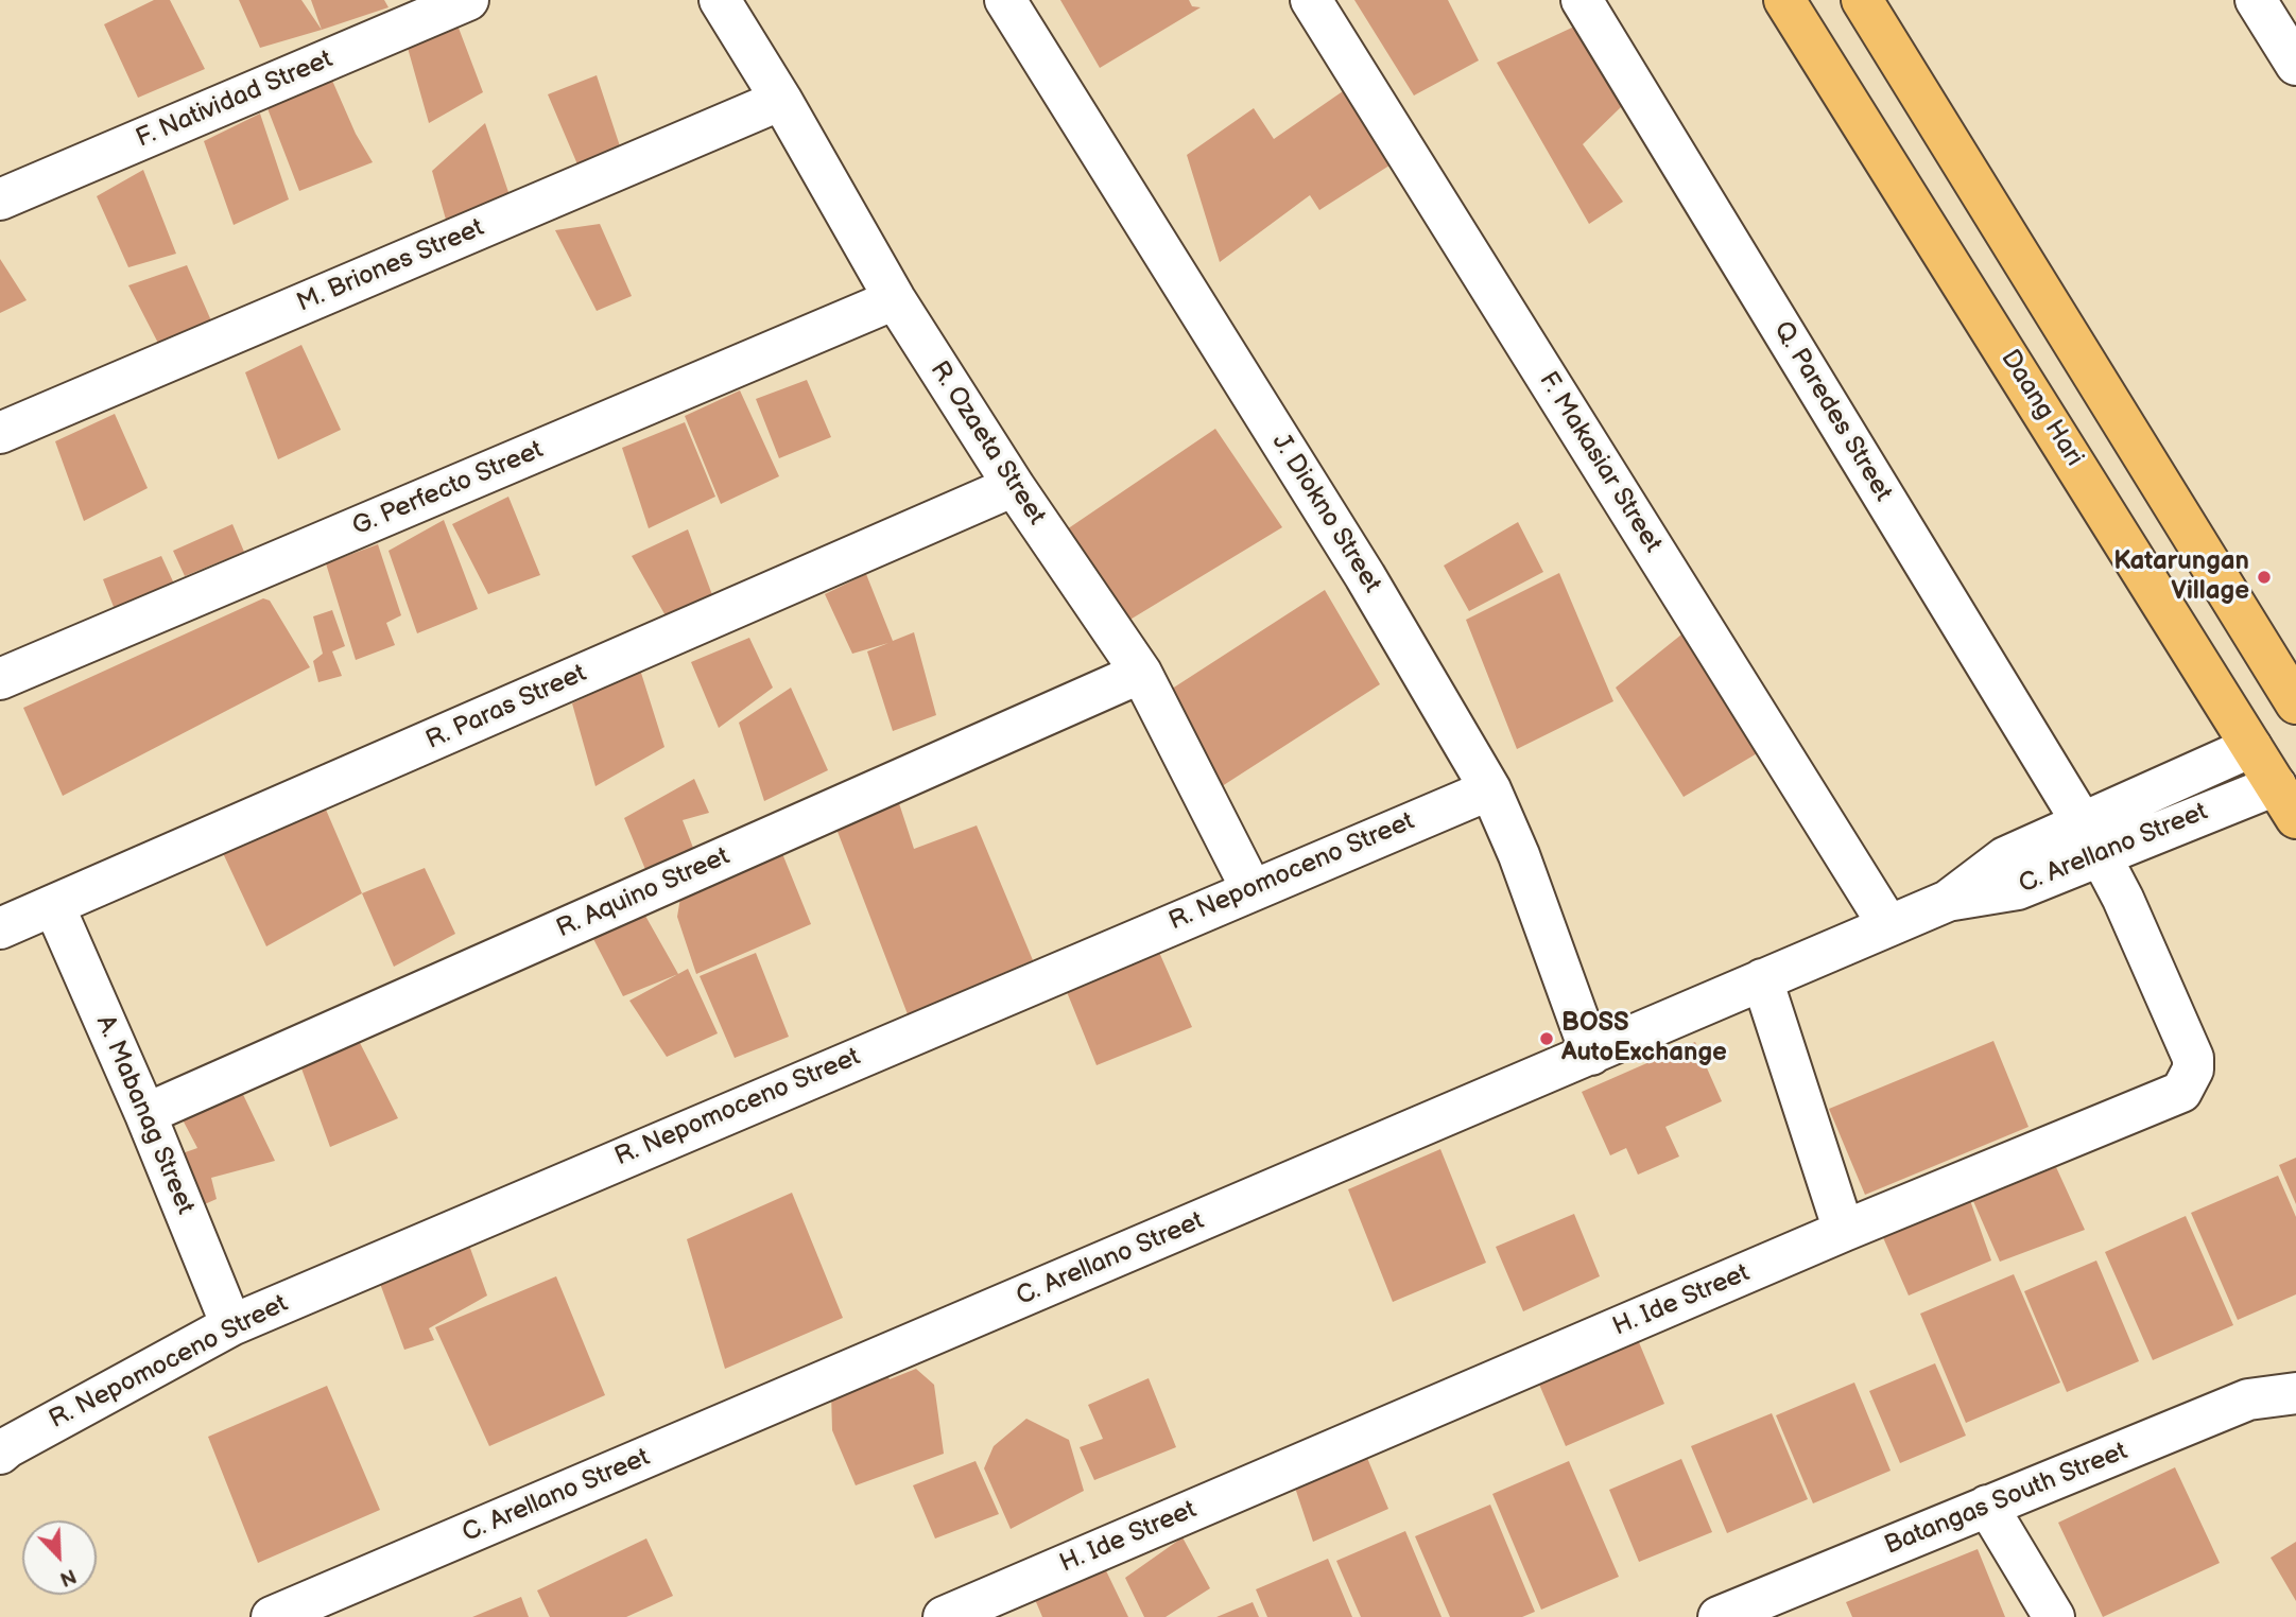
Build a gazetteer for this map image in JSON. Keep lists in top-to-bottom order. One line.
{"streets":{"main road":["Daang Hari"],"street":["F. Natividad Street","M. Briones Street","Q. Paredes Street","R. Ozaeta Street","F. Makasiar Street","G. Perfecto Street","J. Diokno Street","R. Paras Street","C. Arellano Street","R. Nepomoceno Street","R. Aquino Street","A. Mabanag Street","H. Ide Street","Batangas South Street"]},"crossings":[["M. Briones Street","R. Ozaeta Street"],["Daang Hari","C. Arellano Street"],["Q. Paredes Street","C. Arellano Street"],["Q. Paredes Street","H. Ide Street"],["R. Ozaeta Street","G. Perfecto Street"],["R. Ozaeta Street","R. Paras Street"],["R. Ozaeta Street","R. Nepomoceno Street"],["R. Ozaeta Street","R. Aquino Street"],["F. Makasiar Street","C. Arellano Street"],["J. Diokno Street","C. Arellano Street"],["J. Diokno Street","R. Nepomoceno Street"],["R. Paras Street","A. Mabanag Street"],["C. Arellano Street","H. Ide Street"],["R. Nepomoceno Street","A. Mabanag Street"],["R. Aquino Street","A. Mabanag Street"]],"places":["Katarungan Village","BOSS AutoExchange"],"north":"bottom right"}
